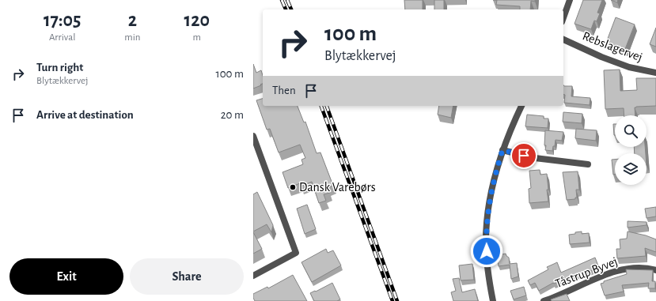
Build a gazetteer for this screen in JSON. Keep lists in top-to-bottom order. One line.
{"streets":{"street":["Rebslagervej","Tåstrup Byvej"]},"places":["Dansk Varebørs"],"page":{"eta":["17:05","Arrival","2","min","120","m"],"turn":["100 m","Blytækkervej"],"list":[{"name":"Turn right","note":"Blytækkervej","value":"100 m"},{"name":"Arrive at destination","value":"20 m"}],"then":"Then","buttons":["Exit","Share"]}}
